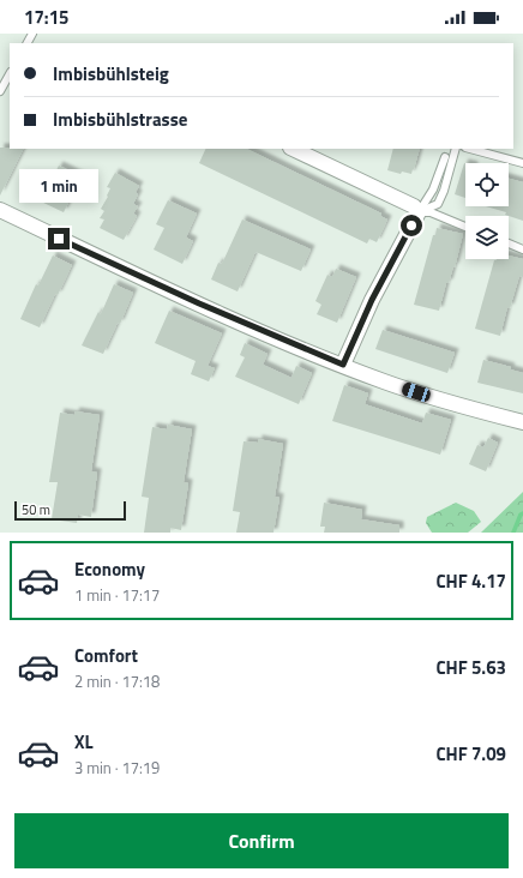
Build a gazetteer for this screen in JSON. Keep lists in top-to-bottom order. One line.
{"scale_bar":"50 m","page":{"status":"17:15","banner":["Imbisbühlsteig","Imbisbühlstrasse"],"bubble":"1 min","scale":"50 m","list":[{"name":"Economy","note":"1 min · 17:17","value":"CHF 4.17"},{"name":"Comfort","note":"2 min · 17:18","value":"CHF 5.63"},{"name":"XL","note":"3 min · 17:19","value":"CHF 7.09"}],"buttons":"Confirm"}}
